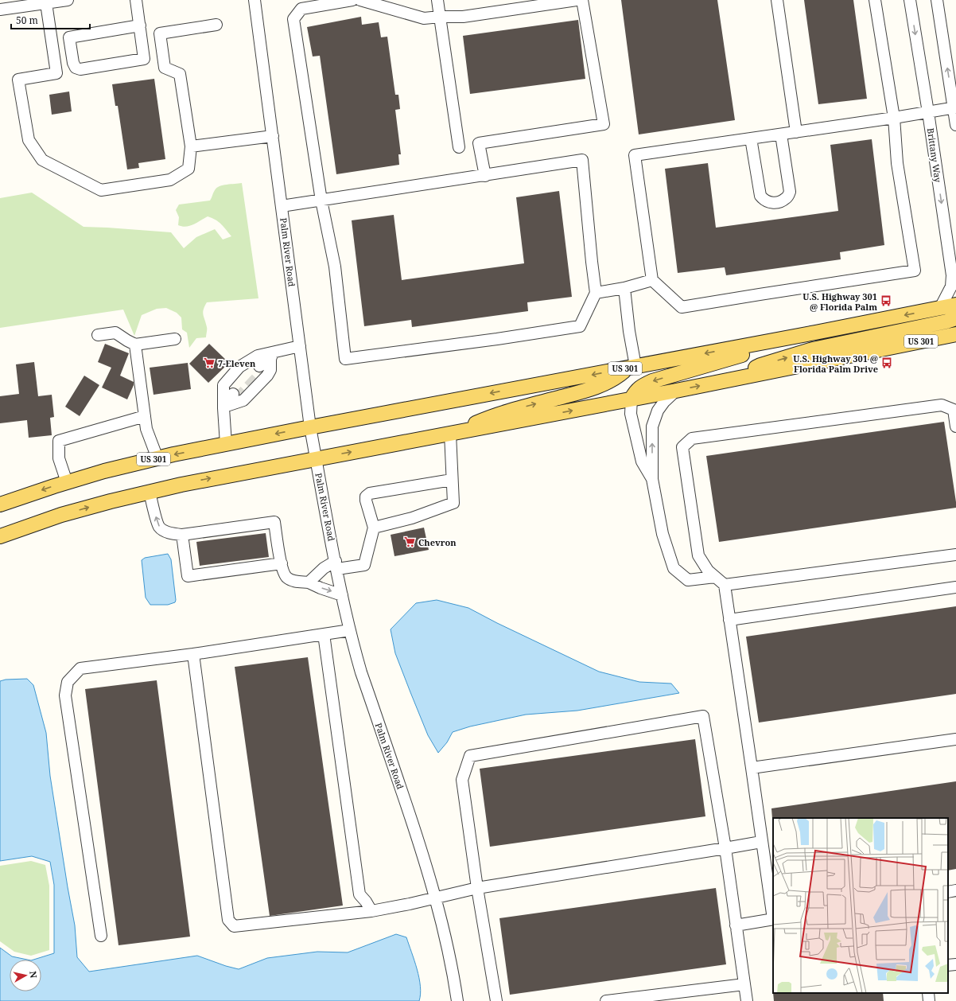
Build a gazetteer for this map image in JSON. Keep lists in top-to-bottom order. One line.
{"streets":{"main road":["US 301"],"street":["Brittany Way","Palm River Road"]},"crossings":[["Brittany Way","US 301"],["Palm River Road","US 301"]],"places":{"bus stop":["U.S. Highway 301 @ Florida Palm","U.S. Highway 301 @ Florida Palm Drive"],"supermarket":["7-Eleven","Chevron"]},"scale_bar":"50 m","north":"right"}
